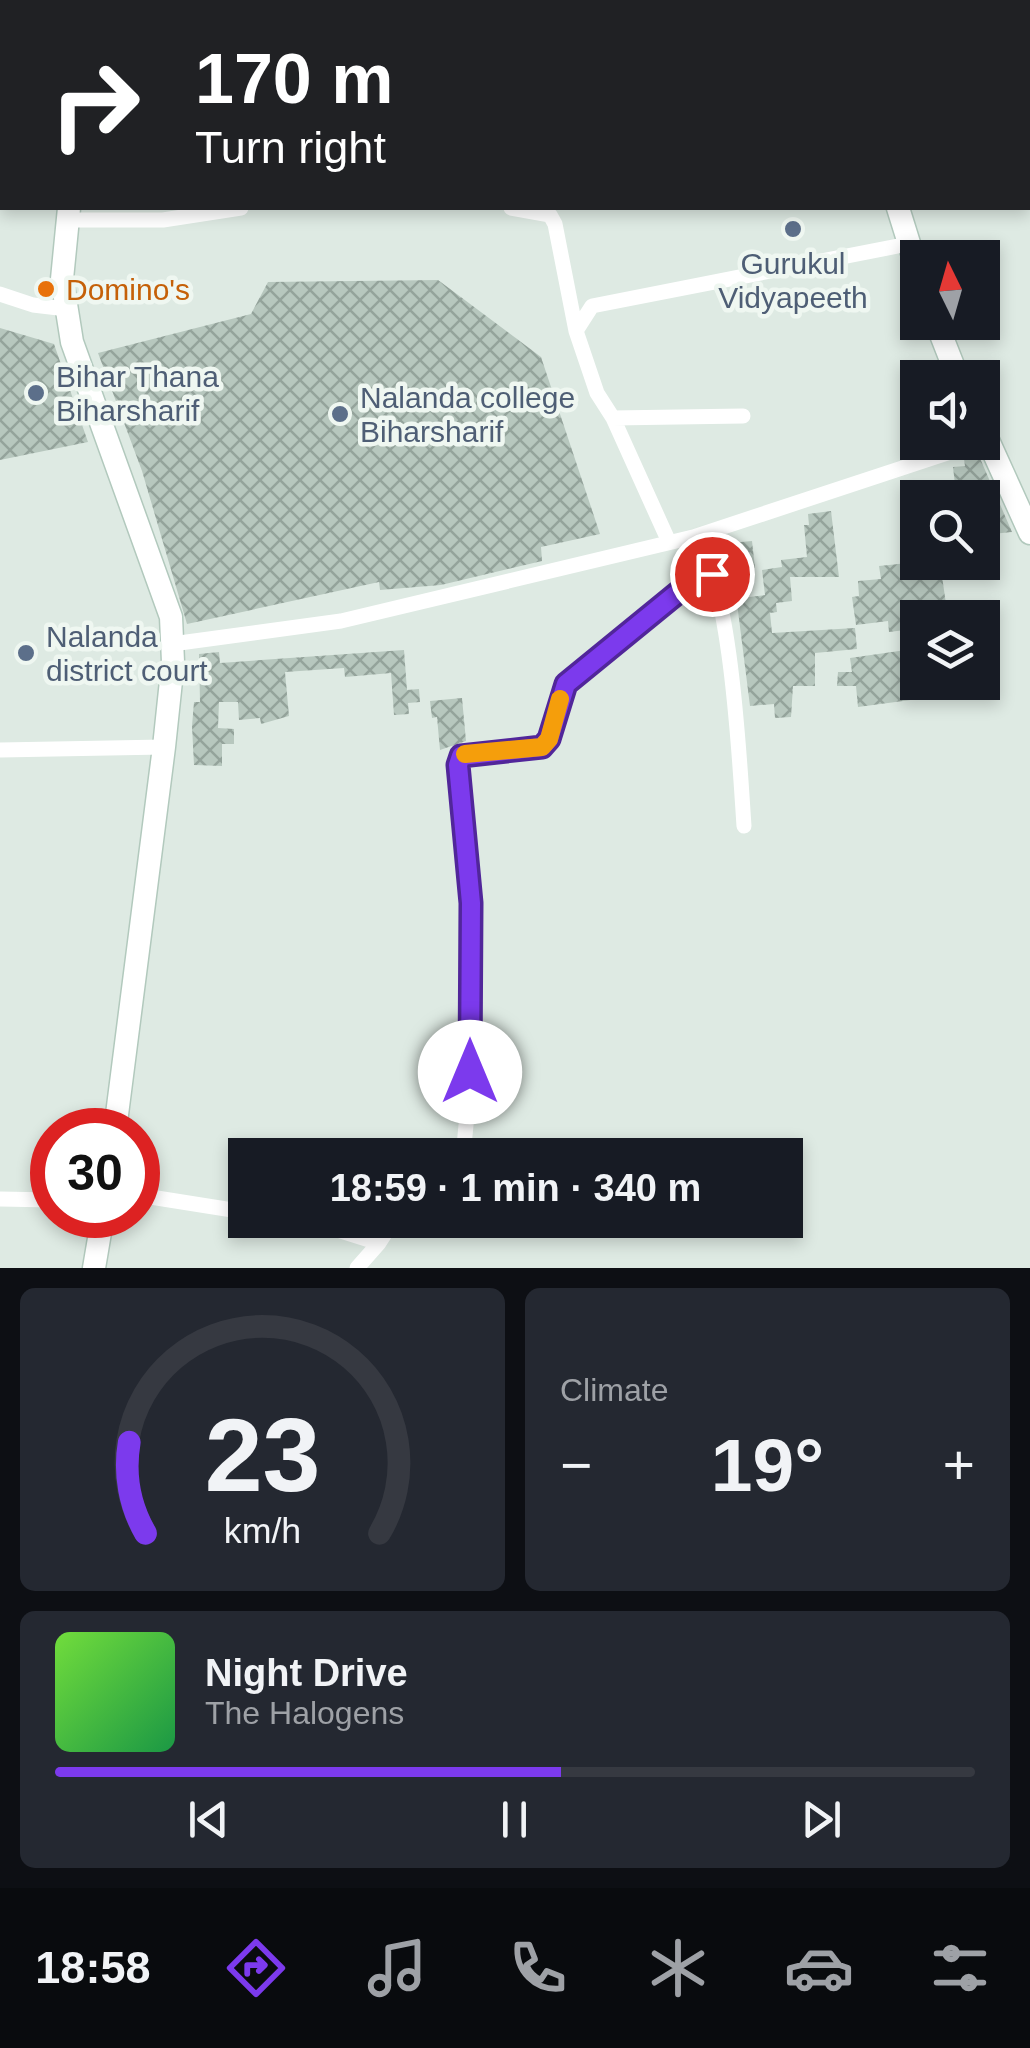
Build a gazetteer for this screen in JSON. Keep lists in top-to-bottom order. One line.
{"places":["Gurukul Vidyapeeth","Domino's","Bihar Thana Biharsharif","Nalanda college Biharsharif","Nalanda district court"],"north":"top","page":{"turn":["170 m","Turn right"],"limit":"30","trip":"18:59 · 1 min · 340 m","tile":"Climate","heat":["−","19°","+"],"song":["Night Drive","The Halogens"],"tabs":"18:58","gauge":["23","km/h"]}}
